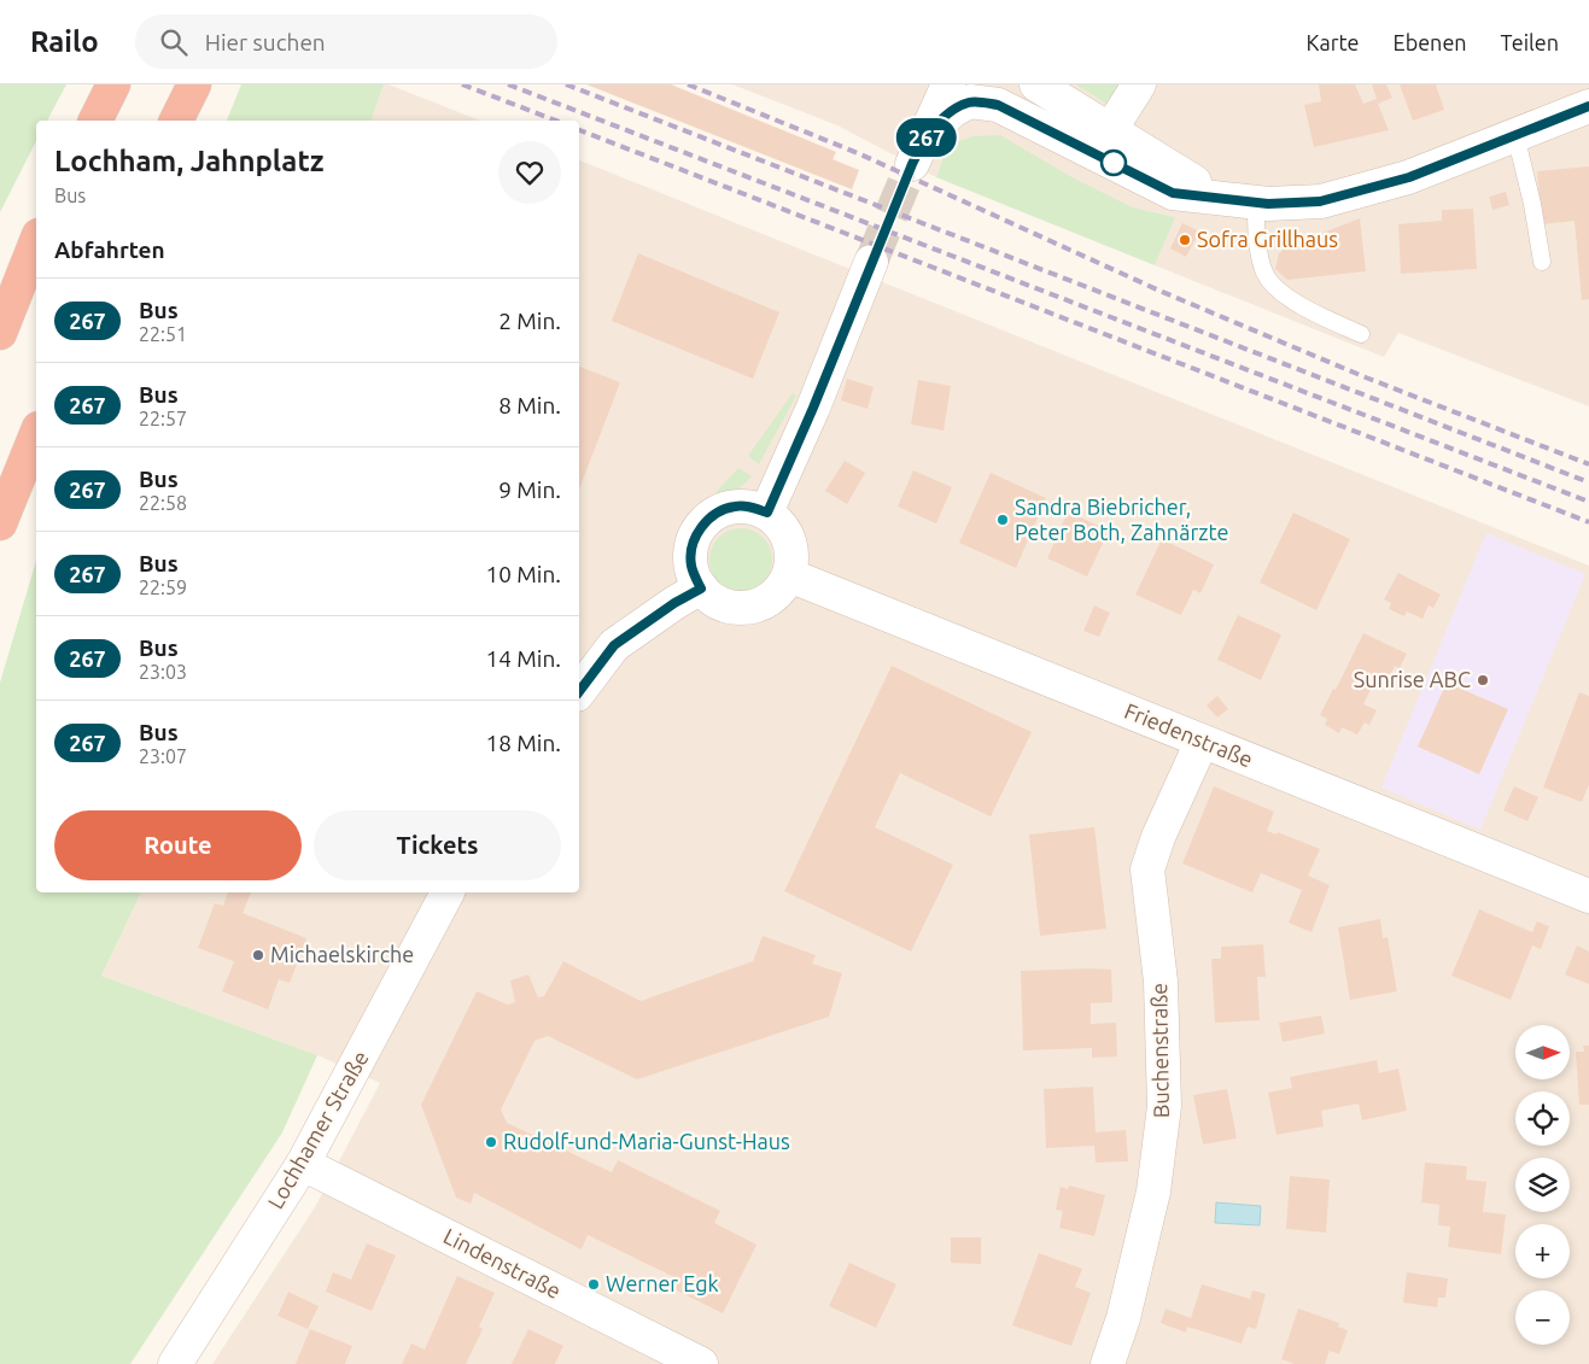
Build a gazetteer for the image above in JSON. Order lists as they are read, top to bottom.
{
  "streets": {
    "street": [
      "Friedenstraße",
      "Buchenstraße",
      "Lochhamer Straße",
      "Lindenstraße"
    ]
  },
  "crossings": [
    ["Friedenstraße", "Buchenstraße"],
    ["Lochhamer Straße", "Lindenstraße"]
  ],
  "places": [
    "Sofra Grillhaus",
    "Sandra Biebricher, Peter Both, Zahnärzte",
    "Sunrise ABC",
    "Michaelskirche",
    "Rudolf-und-Maria-Gunst-Haus",
    "Werner Egk"
  ],
  "lines": ["bus line 267"],
  "north": "right",
  "page": {
    "header": "Railo",
    "search": "Hier suchen",
    "nav": ["Karte", "Ebenen", "Teilen"],
    "on_map": "267",
    "heading": [
      ["Lochham, Jahnplatz", "Bus"],
      "Abfahrten"
    ],
    "list": [
      {
        "mark": "267",
        "name": "Bus",
        "note": "22:51",
        "value": "2 Min."
      },
      {
        "mark": "267",
        "name": "Bus",
        "note": "22:57",
        "value": "8 Min."
      },
      {
        "mark": "267",
        "name": "Bus",
        "note": "22:58",
        "value": "9 Min."
      },
      {
        "mark": "267",
        "name": "Bus",
        "note": "22:59",
        "value": "10 Min."
      },
      {
        "mark": "267",
        "name": "Bus",
        "note": "23:03",
        "value": "14 Min."
      },
      {
        "mark": "267",
        "name": "Bus",
        "note": "23:07",
        "value": "18 Min."
      }
    ],
    "buttons": ["Route", "Tickets"],
    "map_buttons": ["+", "−"]
  }
}
